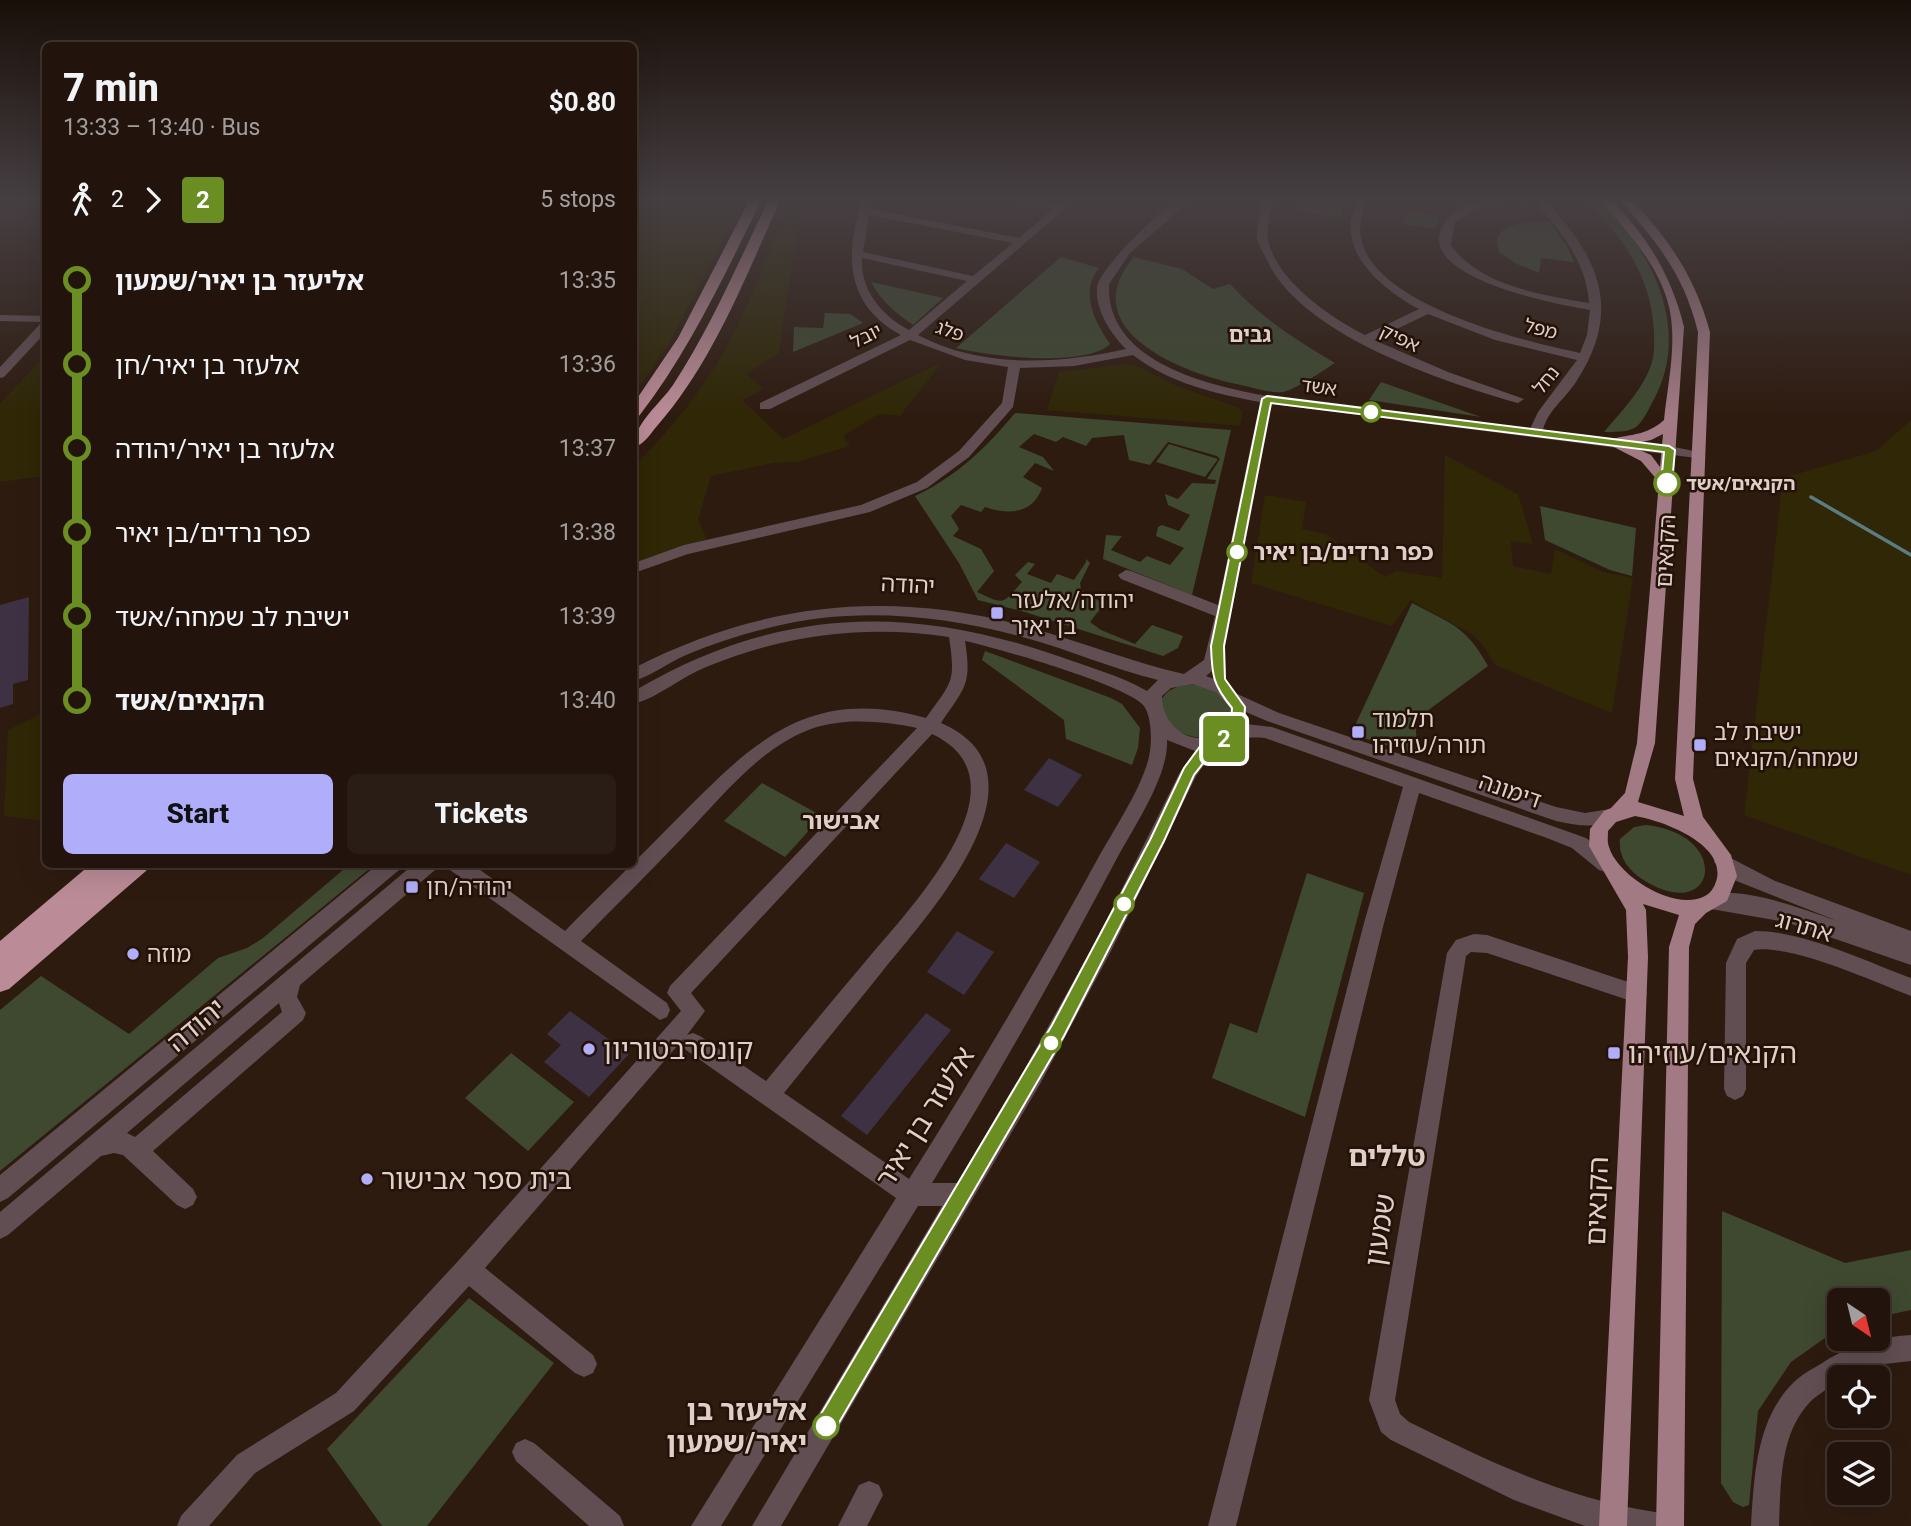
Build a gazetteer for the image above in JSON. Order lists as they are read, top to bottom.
{
  "streets": {
    "main road": ["הקנאים"],
    "street": [
      "מפל",
      "פלג",
      "יובל",
      "אפיק",
      "נחל",
      "אשד",
      "יהודה",
      "דימונה",
      "אתרוג",
      "אלעזר בן יאיר",
      "שמעון"
    ]
  },
  "crossings": [
    ["מפל", "נחל"],
    ["פלג", "יובל"],
    ["פלג", "אשד"],
    ["נחל", "אשד"],
    ["אשד", "הקנאים"],
    ["הקנאים", "דימונה"],
    ["הקנאים", "שמעון"],
    ["יהודה", "דימונה"],
    ["יהודה", "אלעזר בן יאיר"],
    ["דימונה", "אלעזר בן יאיר"]
  ],
  "districts": ["גבים", "אבישור", "טללים"],
  "places": {
    "other": [
      "הקנאים/אשד",
      "כפר נרדים/בן יאיר",
      "מוזה",
      "קונסרבטוריון",
      "בית ספר אבישור",
      "אליעזר בן יאיר/שמעון"
    ],
    "transit": [
      "יהודה/אלעזר בן יאיר",
      "תלמוד תורה/עוזיהו",
      "ישיבת לב שמחה/הקנאים",
      "יהודה/חן",
      "הקנאים/עוזיהו"
    ]
  },
  "lines": ["bus line 2"],
  "north": "bottom right",
  "page": {
    "on_map": "2",
    "heading": ["7 min", "13:33 – 13:40 · Bus", "$0.80"],
    "legs": ["2", "2", "5 stops"],
    "list": [
      {
        "name": "אליעזר בן יאיר/שמעון",
        "value": "13:35"
      },
      {
        "name": "אלעזר בן יאיר/חן",
        "value": "13:36"
      },
      {
        "name": "אלעזר בן יאיר/יהודה",
        "value": "13:37"
      },
      {
        "name": "כפר נרדים/בן יאיר",
        "value": "13:38"
      },
      {
        "name": "ישיבת לב שמחה/אשד",
        "value": "13:39"
      },
      {
        "name": "הקנאים/אשד",
        "value": "13:40"
      }
    ],
    "buttons": ["Start", "Tickets"]
  }
}
